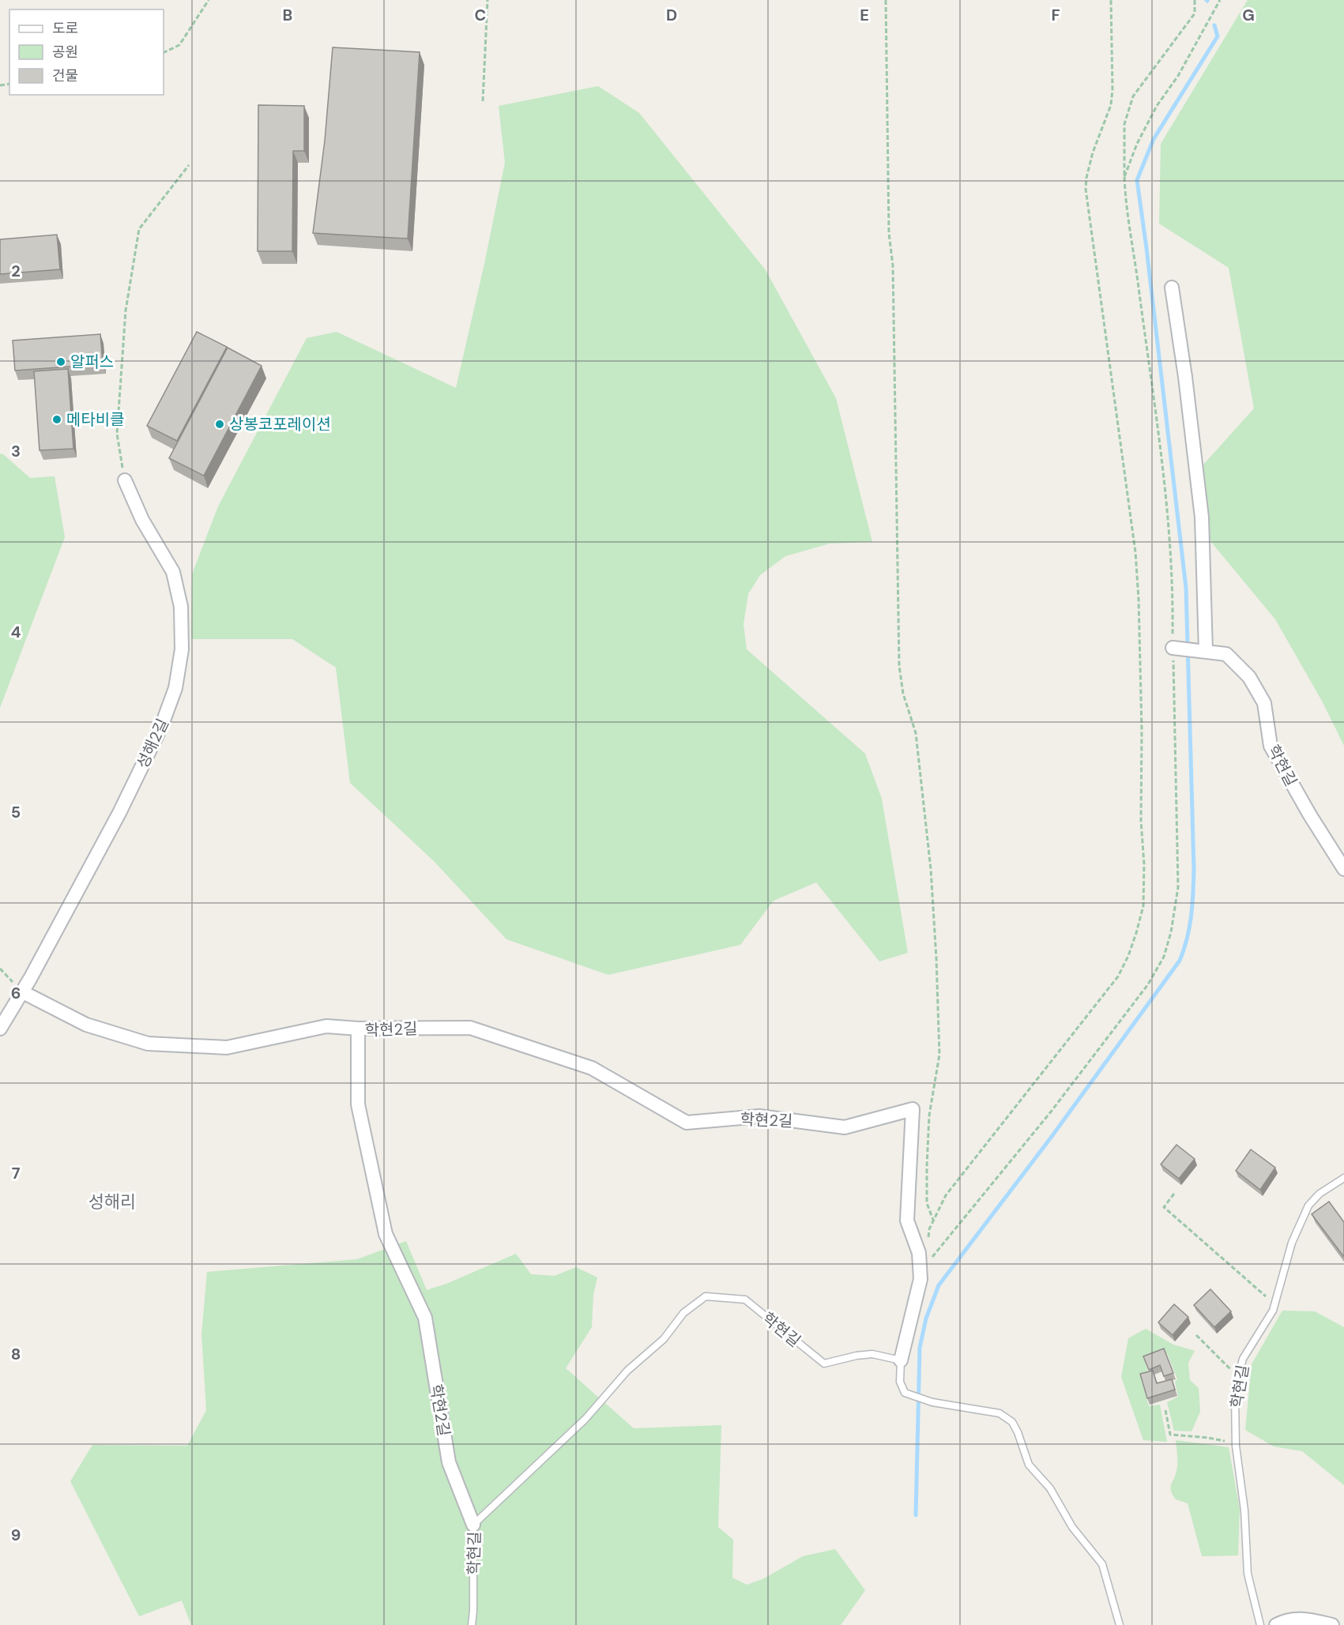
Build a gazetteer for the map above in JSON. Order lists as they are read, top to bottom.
{
  "streets": {
    "street": ["성해2길", "학현길", "학현2길"]
  },
  "crossings": [
    ["학현길", "학현2길"]
  ],
  "districts": ["성해리"],
  "places": ["알퍼스", "메타비클", "상봉코포레이션"],
  "legend": ["도로", "공원", "건물"],
  "grid": {
    "columns": [
      "B",
      "C",
      "D",
      "E",
      "F",
      "G"
    ],
    "rows": [
      "2",
      "3",
      "4",
      "5",
      "6",
      "7",
      "8",
      "9"
    ]
  }
}
